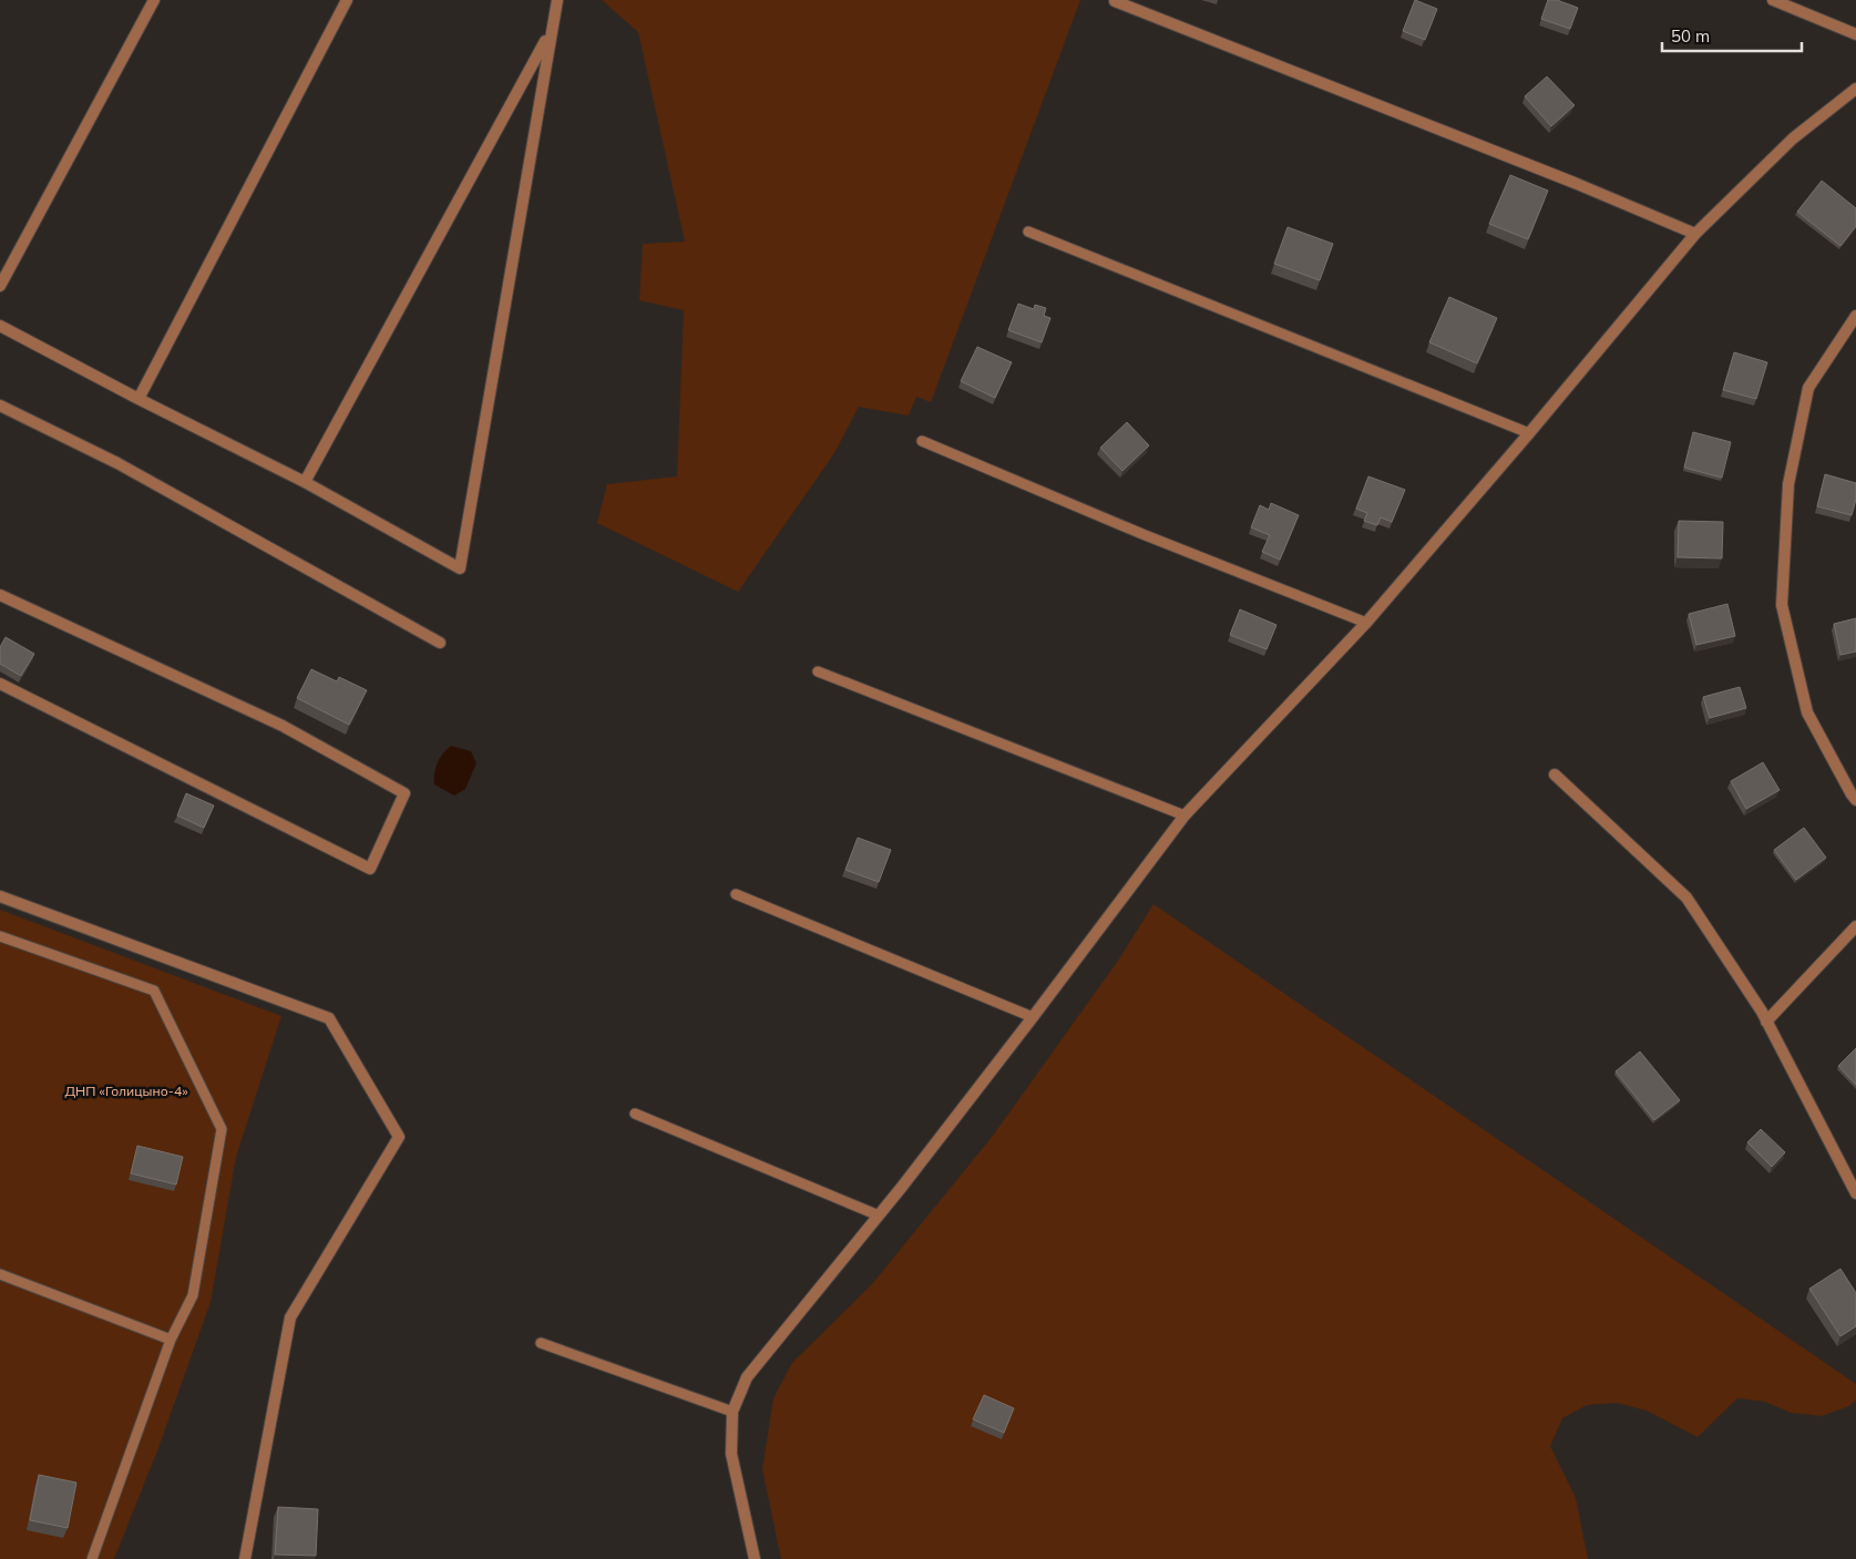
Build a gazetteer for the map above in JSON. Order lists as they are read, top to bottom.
{
  "parks": ["ДНП «Голицыно-4»"],
  "scale_bar": "50 m"
}
